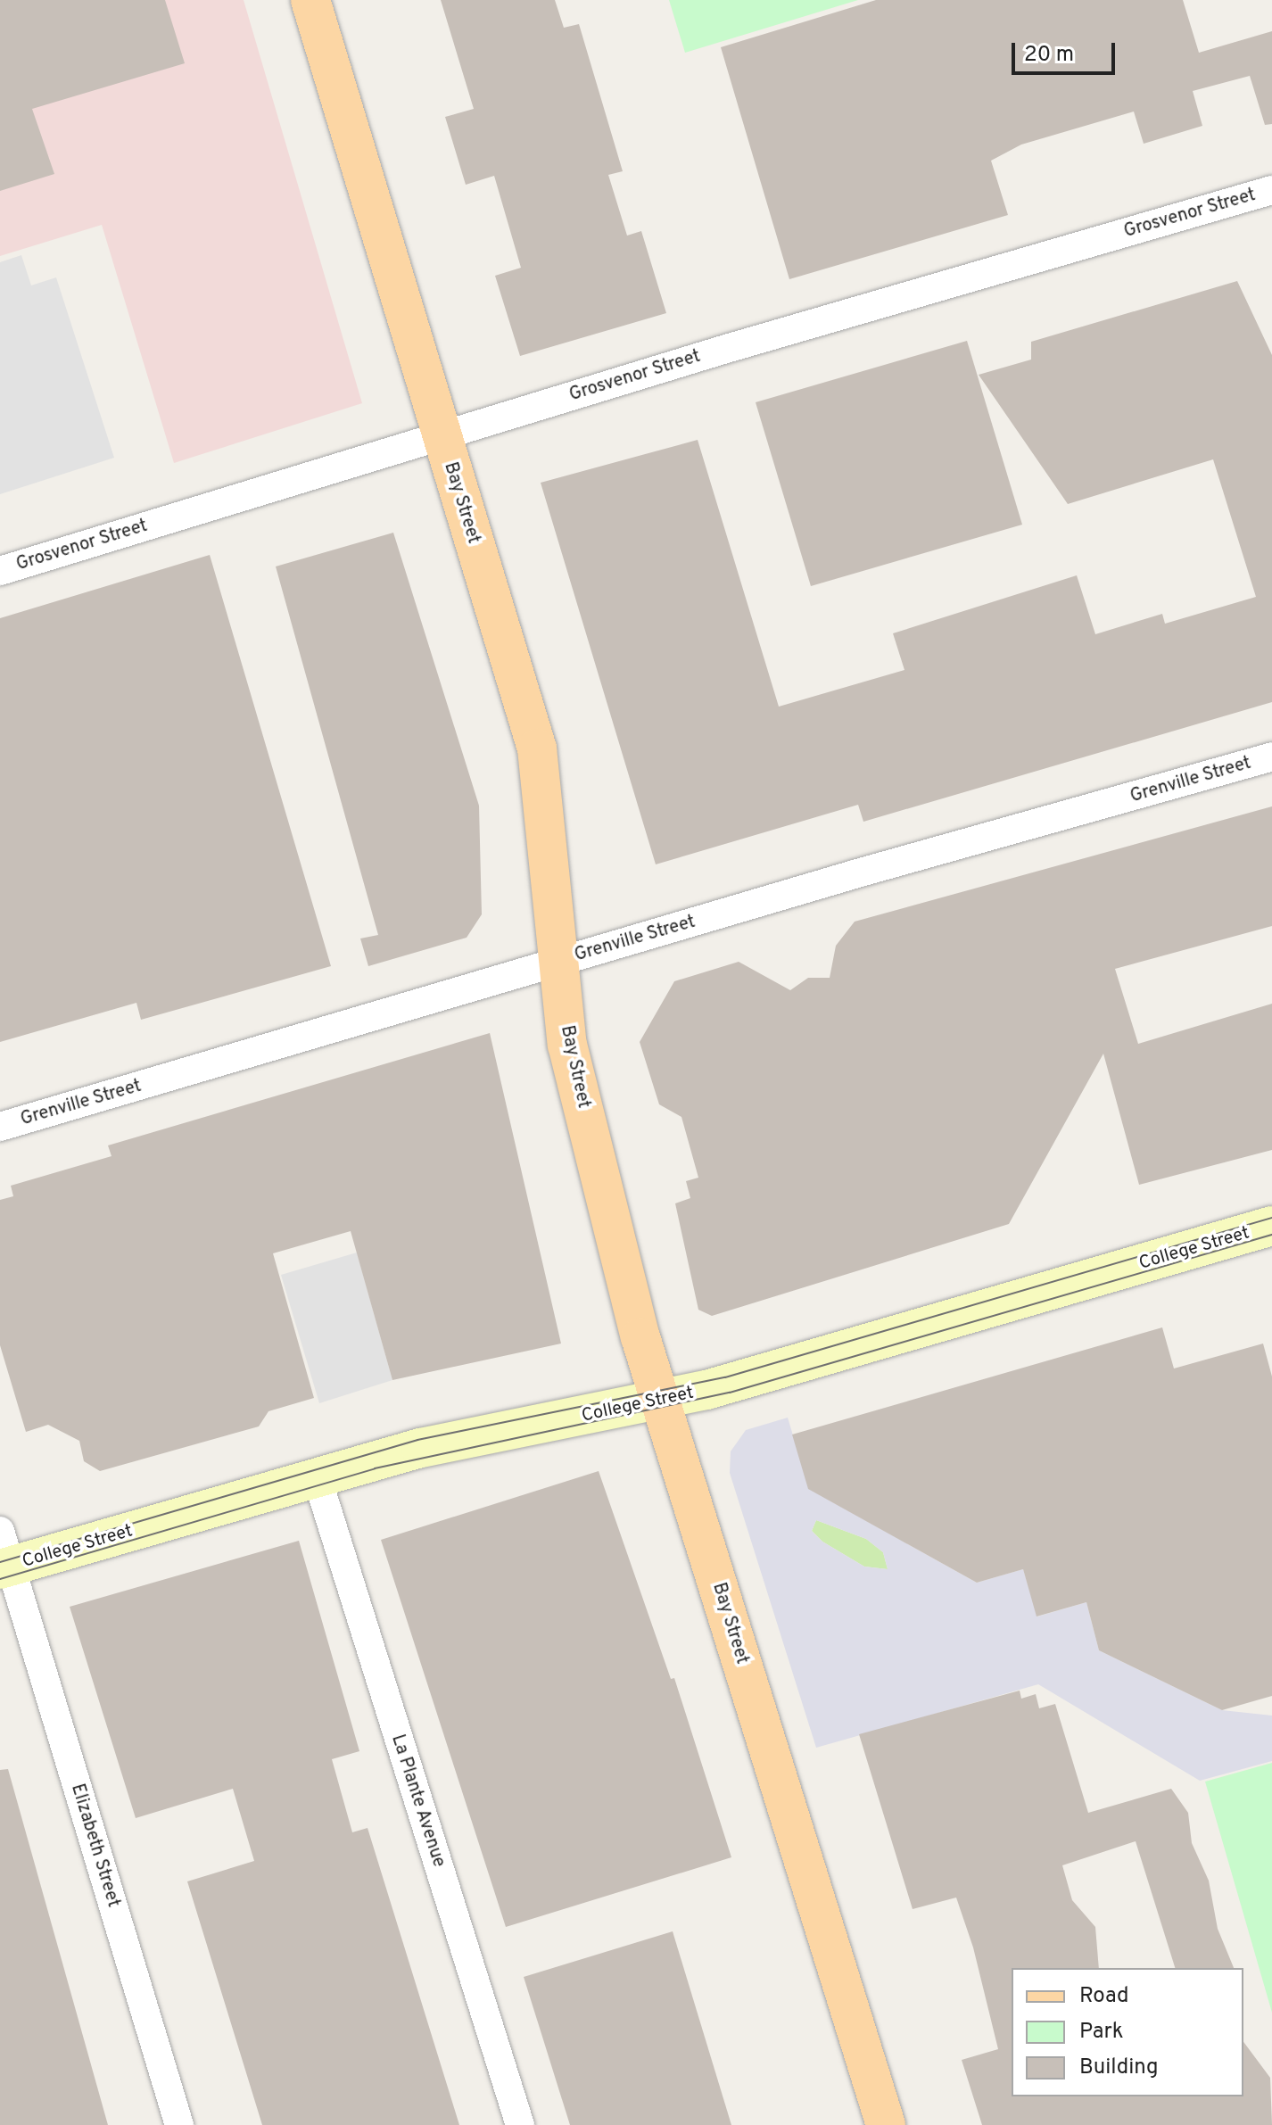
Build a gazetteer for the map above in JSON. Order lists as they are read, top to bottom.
{
  "streets": {
    "main road": ["Bay Street", "College Street"],
    "street": [
      "Grosvenor Street",
      "Grenville Street",
      "La Plante Avenue",
      "Elizabeth Street"
    ]
  },
  "crossings": [
    ["Grosvenor Street", "Bay Street"],
    ["Bay Street", "Grenville Street"],
    ["Bay Street", "College Street"],
    ["College Street", "La Plante Avenue"],
    ["College Street", "Elizabeth Street"]
  ],
  "legend": ["Road", "Park", "Building"],
  "scale_bar": "20 m"
}
